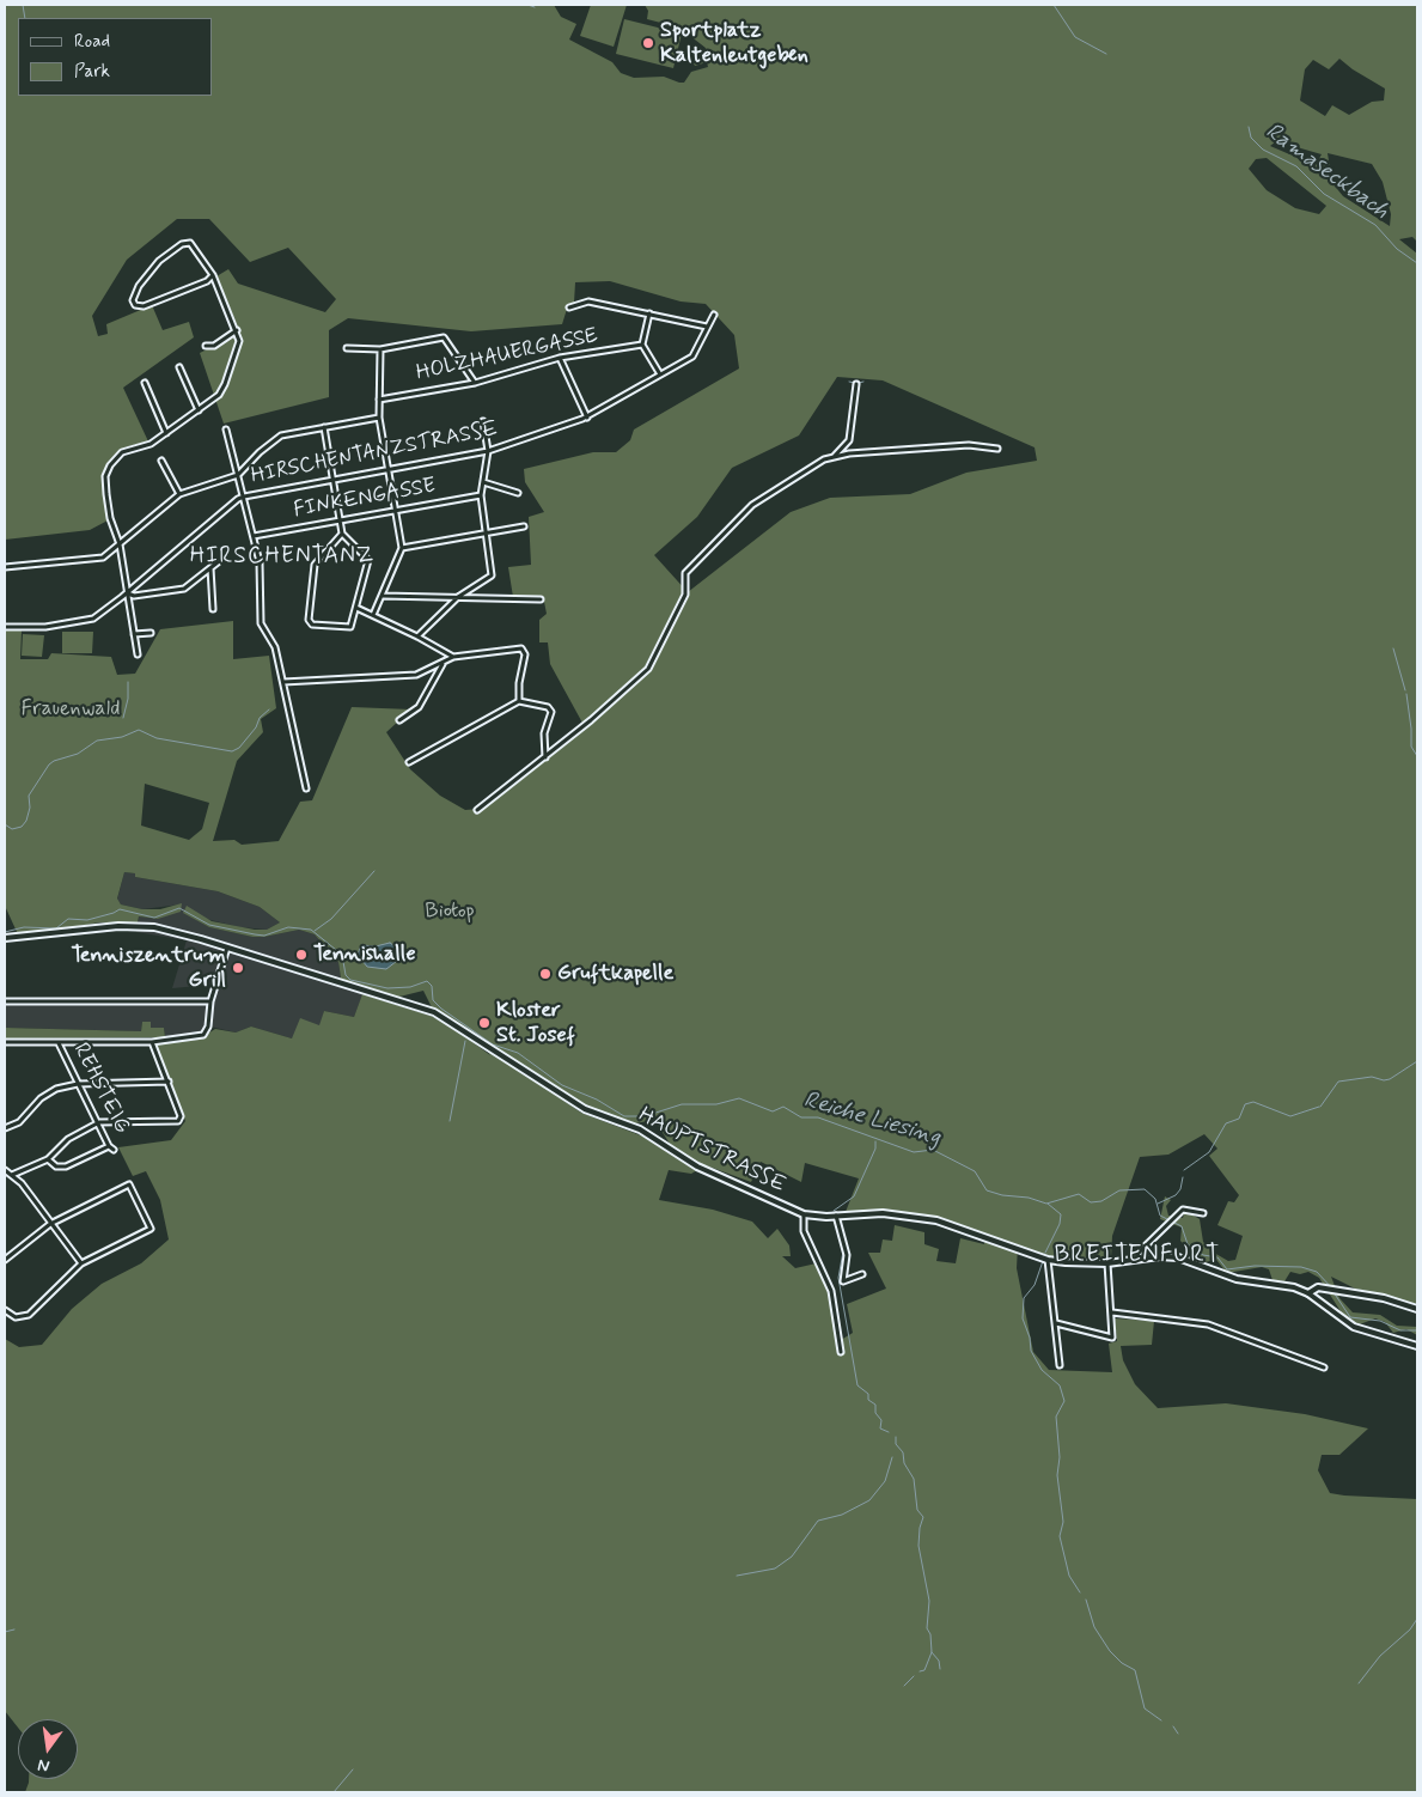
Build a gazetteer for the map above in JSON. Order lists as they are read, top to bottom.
{
  "streets": {
    "main road": ["HAUPTSTRASSE"],
    "street": [
      "HOLZHAUERGASSE",
      "HIRSCHENTANZSTRASSE",
      "FINKENGASSE",
      "REHSTEIG"
    ]
  },
  "districts": ["HIRSCHENTANZ", "BREITENFURT"],
  "water": ["Ramaseckbach", "Reiche Liesing"],
  "parks": ["Frauenwald", "Biotop"],
  "places": [
    "Sportplatz Kaltenleutgeben",
    "Tennishalle",
    "Tenniszentrum Grill",
    "Gruftkapelle",
    "Kloster St. Josef"
  ],
  "legend": ["Road", "Park"],
  "north": "bottom"
}
